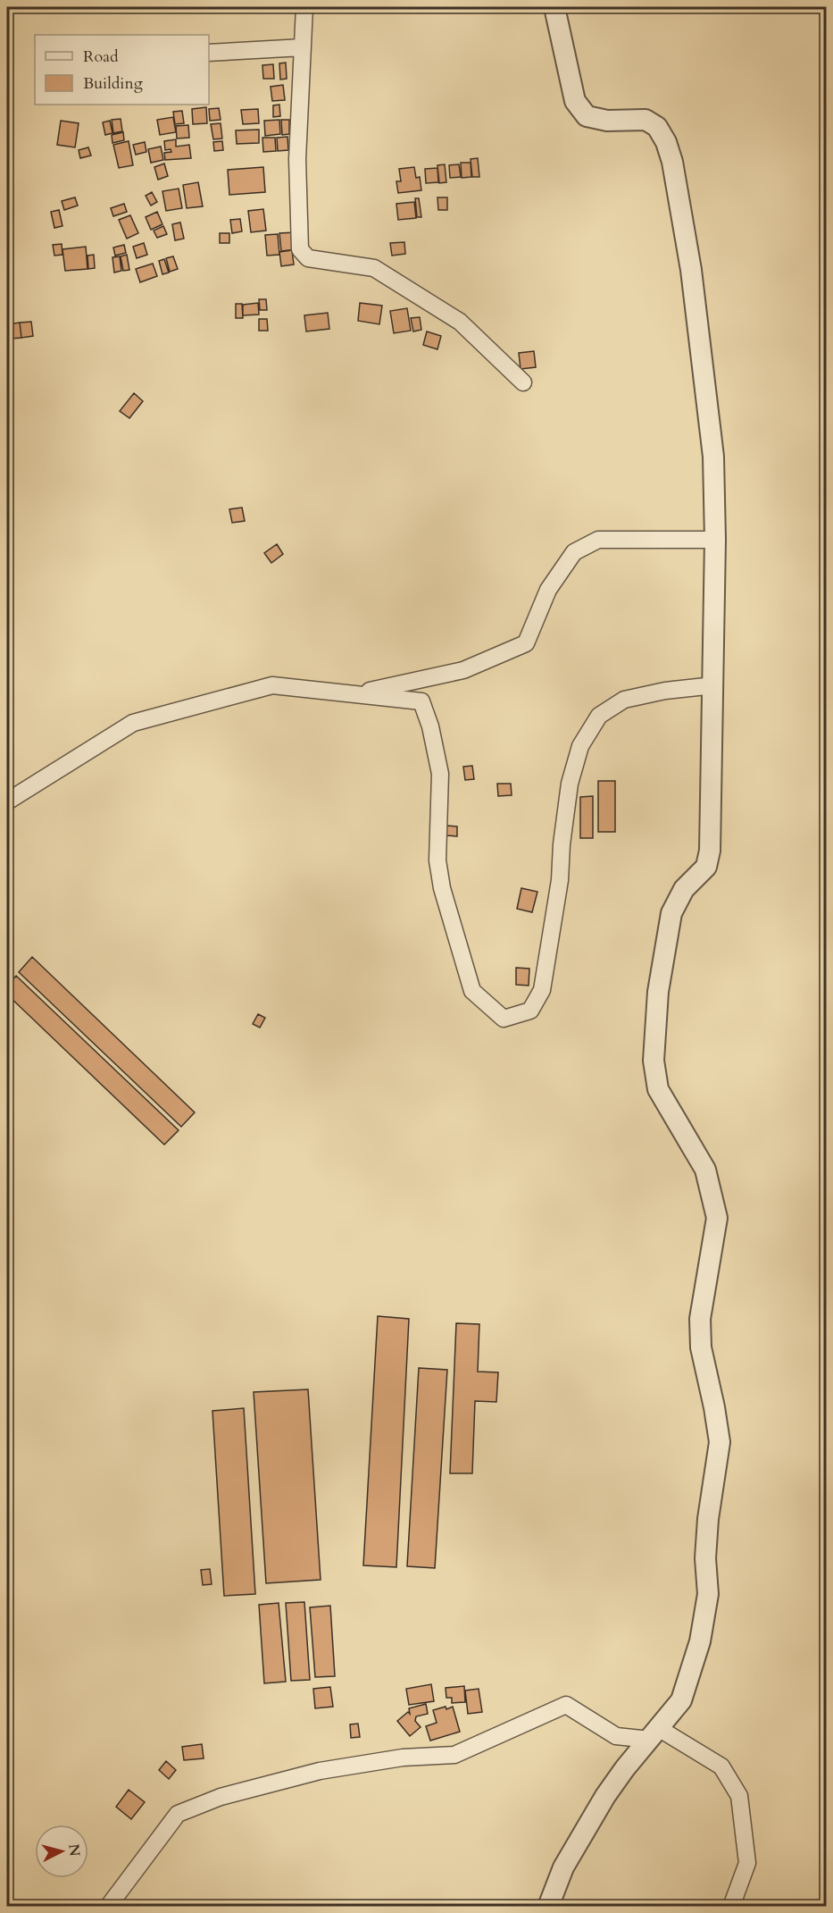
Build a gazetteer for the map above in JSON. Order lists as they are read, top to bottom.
{
  "legend": ["Road", "Building"],
  "north": "right"
}
